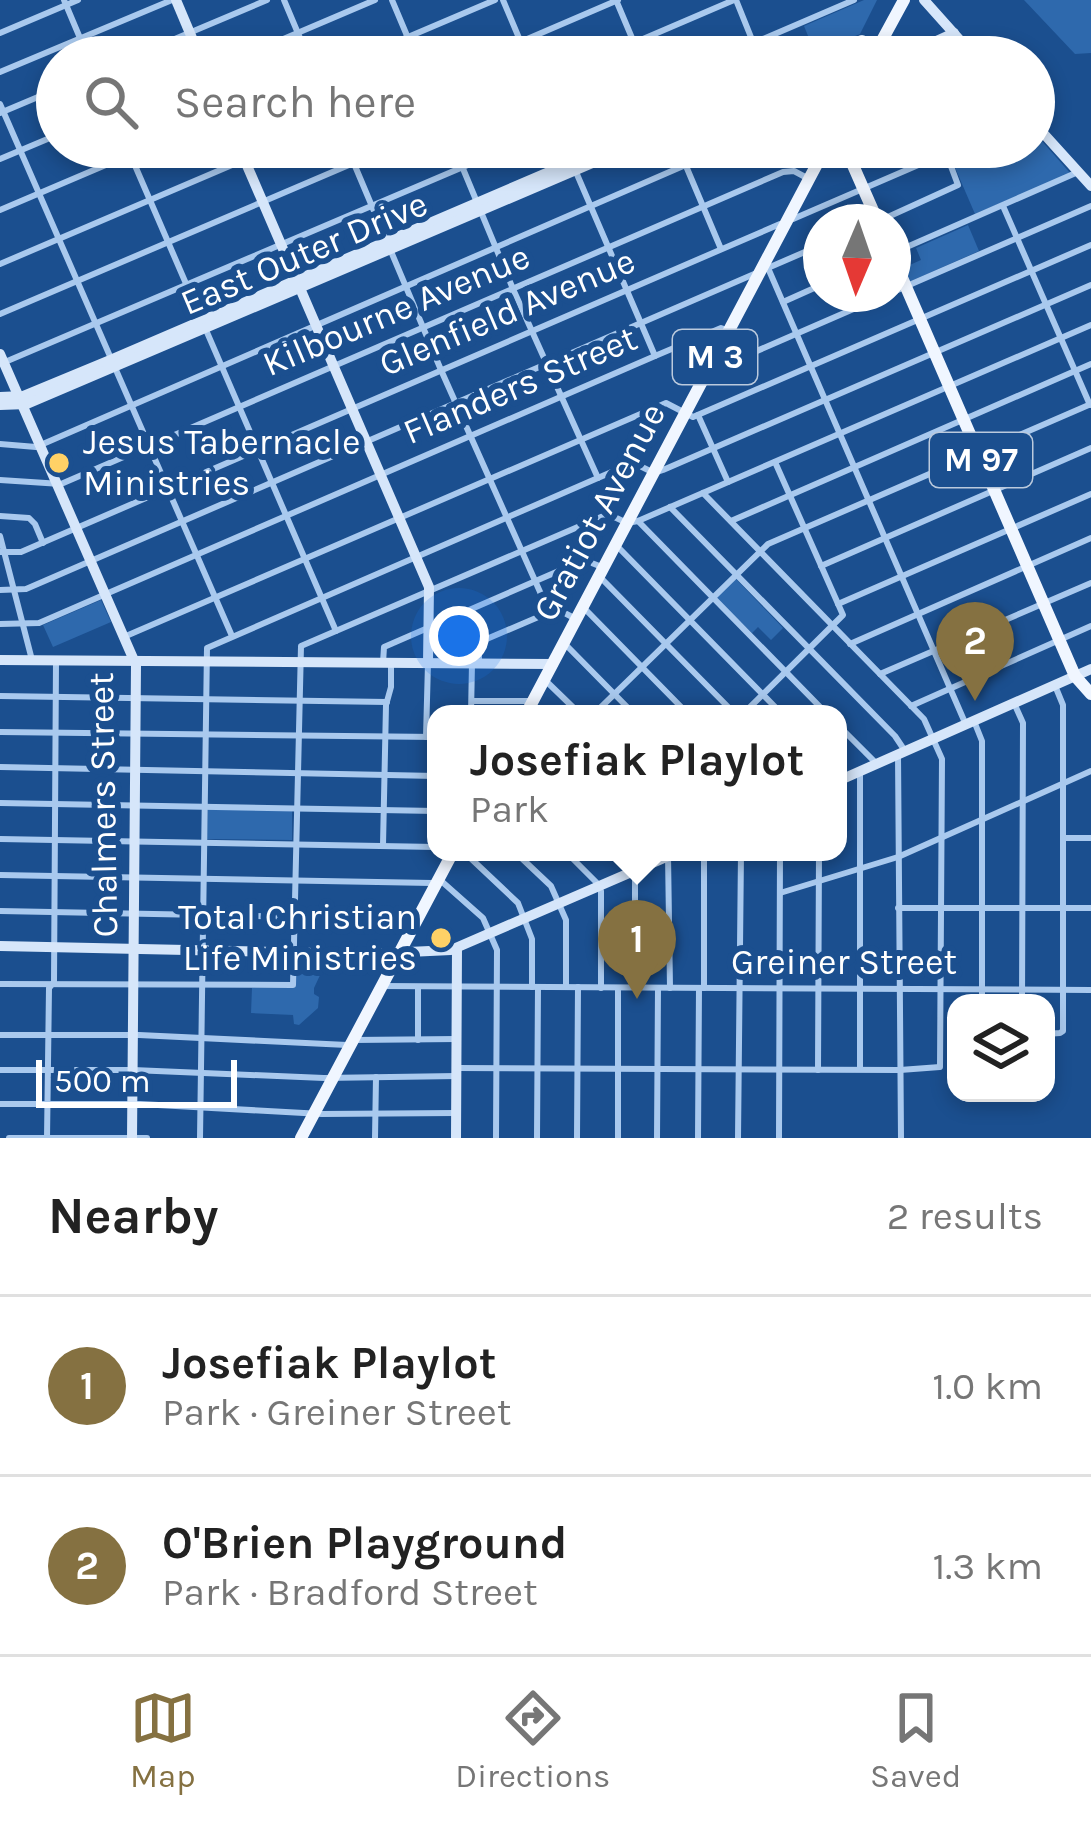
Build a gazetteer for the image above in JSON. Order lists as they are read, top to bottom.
{
  "streets": {
    "main road": ["M 3", "M 97", "Gratiot Avenue"],
    "street": [
      "East Outer Drive",
      "Kilbourne Avenue",
      "Glenfield Avenue",
      "Flanders Street",
      "Chalmers Street",
      "Greiner Street"
    ]
  },
  "crossings": [
    ["East Outer Drive", "Chalmers Street"],
    ["Kilbourne Avenue", "Gratiot Avenue"],
    ["Kilbourne Avenue", "Chalmers Street"],
    ["Glenfield Avenue", "Gratiot Avenue"],
    ["Glenfield Avenue", "Chalmers Street"],
    ["Flanders Street", "Gratiot Avenue"],
    ["Flanders Street", "Chalmers Street"]
  ],
  "places": ["Jesus Tabernacle Ministries", "Total Christian Life Ministries"],
  "scale_bar": "500 m",
  "north": "bottom",
  "page": {
    "search": "Search here",
    "pins": ["2", "1"],
    "popup": ["Josefiak Playlot", "Park"],
    "scale": "500 m",
    "heading": ["Nearby", "2 results"],
    "list": [
      {
        "mark": "1",
        "name": "Josefiak Playlot",
        "note": "Park · Greiner Street",
        "value": "1.0 km"
      },
      {
        "mark": "2",
        "name": "O'Brien Playground",
        "note": "Park · Bradford Street",
        "value": "1.3 km"
      }
    ],
    "nav": ["Map", "Directions", "Saved"]
  }
}
